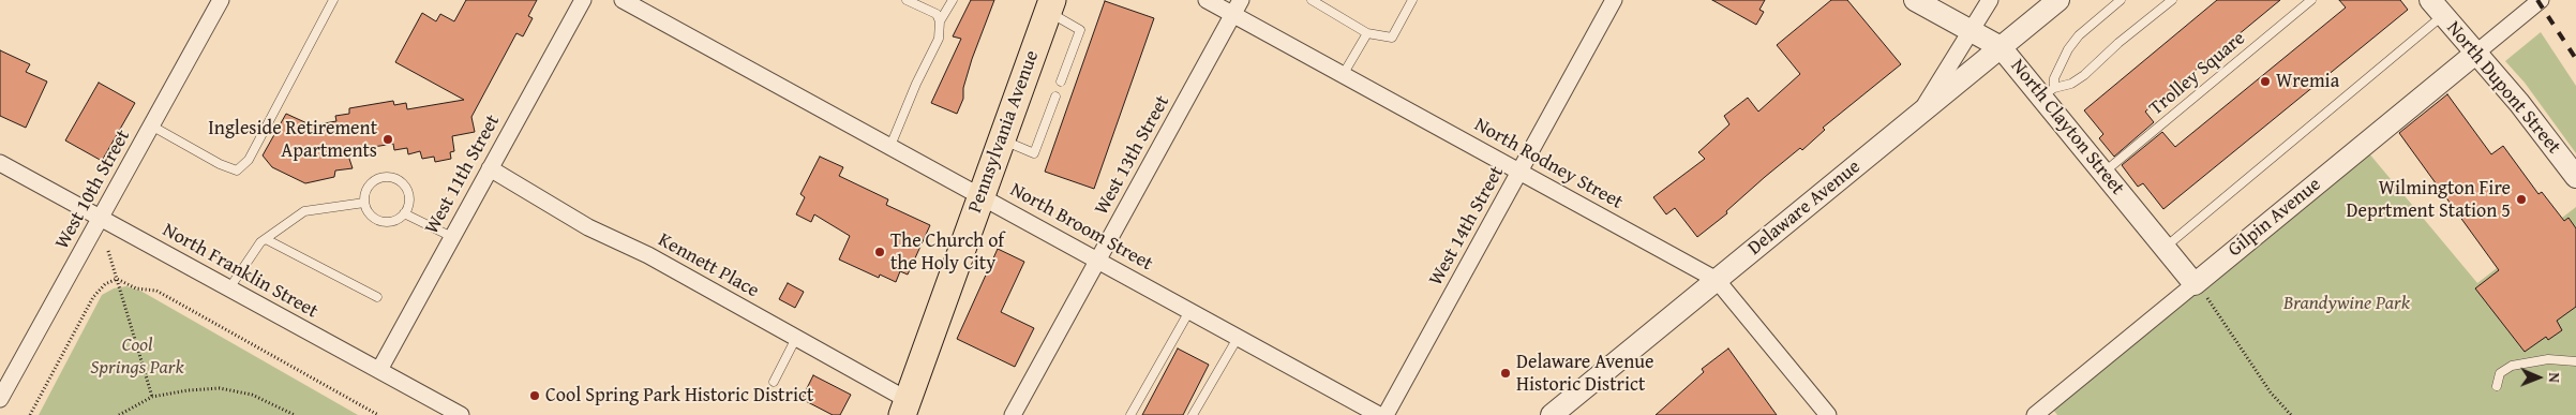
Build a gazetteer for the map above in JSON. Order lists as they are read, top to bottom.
{
  "streets": {
    "main road": ["Pennsylvania Avenue"],
    "street": [
      "North Dupont Street",
      "North Clayton Street",
      "West 13th Street",
      "North Rodney Street",
      "West 11th Street",
      "West 10th Street",
      "Delaware Avenue",
      "Gilpin Avenue",
      "West 14th Street",
      "North Broom Street",
      "Kennett Place",
      "North Franklin Street"
    ],
    "lane": ["Trolley Square"]
  },
  "crossings": [
    ["Trolley Square", "North Clayton Street"],
    ["North Dupont Street", "Gilpin Avenue"],
    ["North Clayton Street", "Delaware Avenue"],
    ["North Clayton Street", "Gilpin Avenue"],
    ["Pennsylvania Avenue", "North Broom Street"],
    ["Pennsylvania Avenue", "Kennett Place"],
    ["West 13th Street", "North Rodney Street"],
    ["West 13th Street", "North Broom Street"],
    ["North Rodney Street", "Delaware Avenue"],
    ["North Rodney Street", "West 14th Street"],
    ["West 11th Street", "Kennett Place"],
    ["West 11th Street", "North Franklin Street"],
    ["West 10th Street", "North Franklin Street"]
  ],
  "parks": ["Brandywine Park", "Cool Springs Park"],
  "places": [
    "Wremia",
    "Ingleside Retirement Apartments",
    "Wilmington Fire Deprtment Station 5",
    "The Church of the Holy City",
    "Delaware Avenue Historic District",
    "Cool Spring Park Historic District"
  ],
  "north": "right"
}
